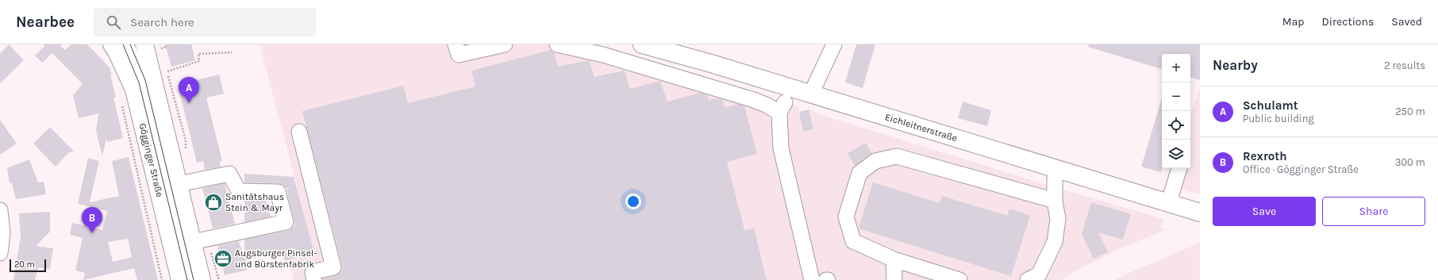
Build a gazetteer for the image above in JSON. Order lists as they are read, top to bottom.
{
  "streets": {
    "main road": ["Eichleitnerstraße", "Gögginger Straße"]
  },
  "places": {
    "shop": ["Sanitätshaus Stein & Mayr"],
    "office": ["Augsburger Pinsel- und Bürstenfabrik"]
  },
  "scale_bar": "20 m",
  "page": {
    "header": "Nearbee",
    "search": "Search here",
    "nav": ["Map", "Directions", "Saved"],
    "heading": ["Nearby", "2 results"],
    "map_buttons": ["+", "−"],
    "pins": ["A", "B"],
    "list": [
      {
        "mark": "A",
        "name": "Schulamt",
        "note": "Public building",
        "value": "250 m"
      },
      {
        "mark": "B",
        "name": "Rexroth",
        "note": "Office · Gögginger Straße",
        "value": "300 m"
      }
    ],
    "buttons": ["Save", "Share"],
    "scale": "20 m"
  }
}
